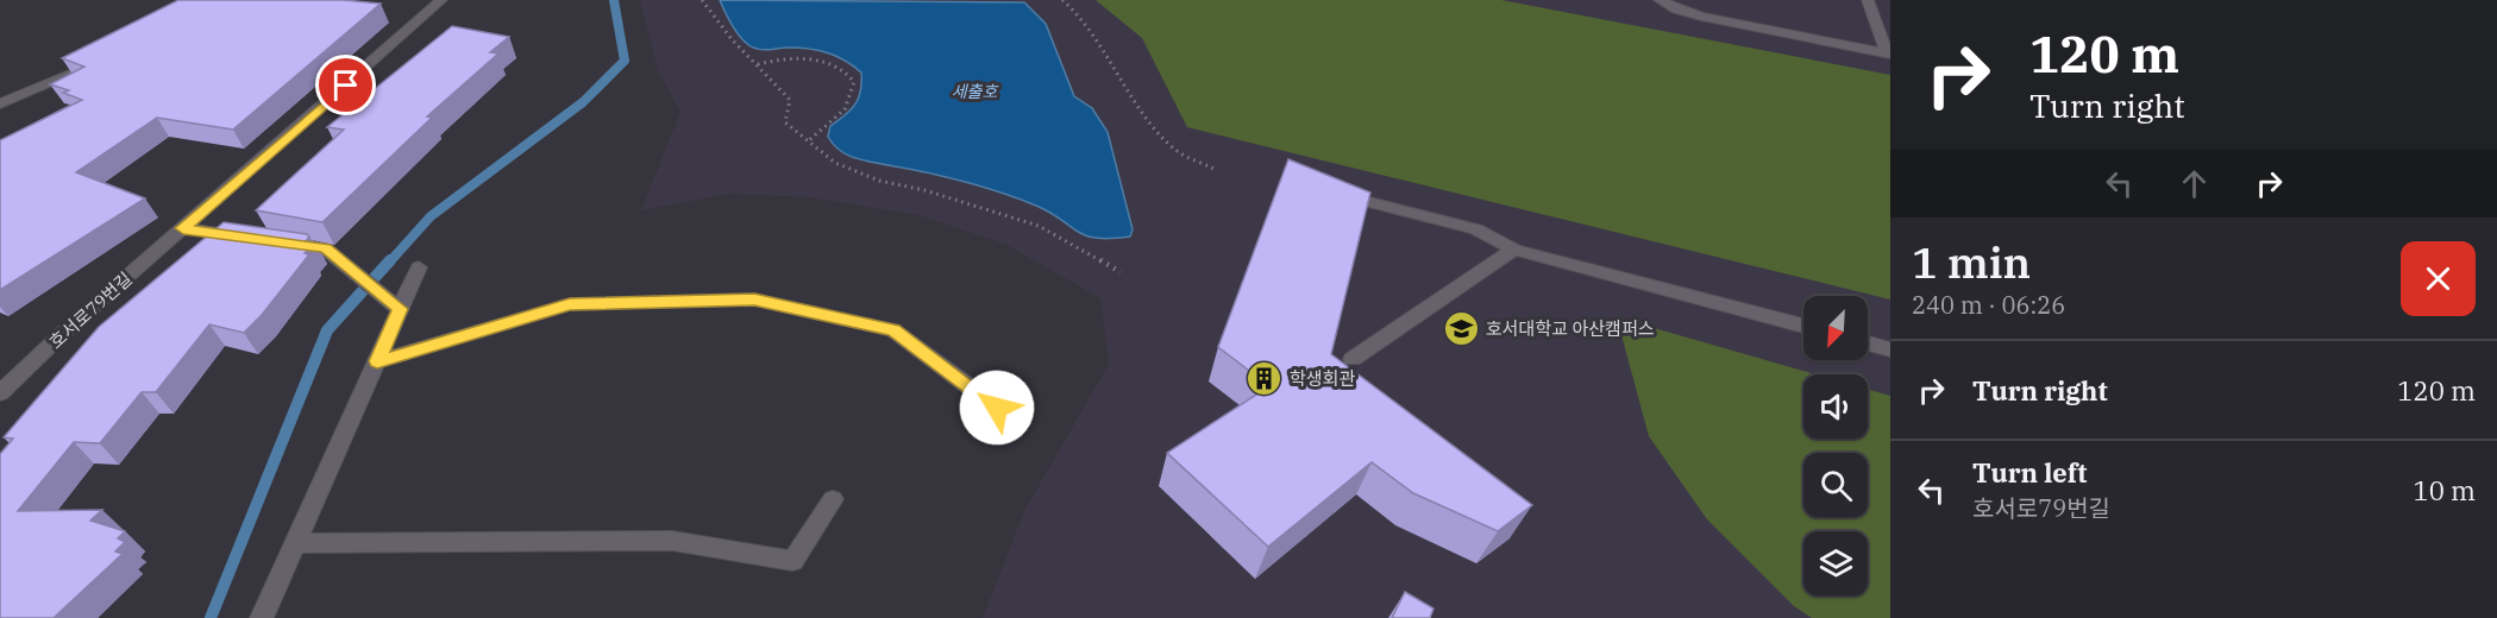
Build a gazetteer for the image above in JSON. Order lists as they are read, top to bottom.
{
  "streets": {
    "street": ["호서로79번길"]
  },
  "water": ["세출호"],
  "places": {
    "school or university": ["호서대학교 아산캠퍼스"],
    "building": ["학생회관"]
  },
  "north": "bottom left",
  "page": {
    "turn": ["120 m", "Turn right"],
    "heading": ["1 min", "240 m · 06:26"],
    "list": [
      {
        "name": "Turn right",
        "value": "120 m"
      },
      {
        "name": "Turn left",
        "note": "호서로79번길",
        "value": "10 m"
      }
    ]
  }
}
